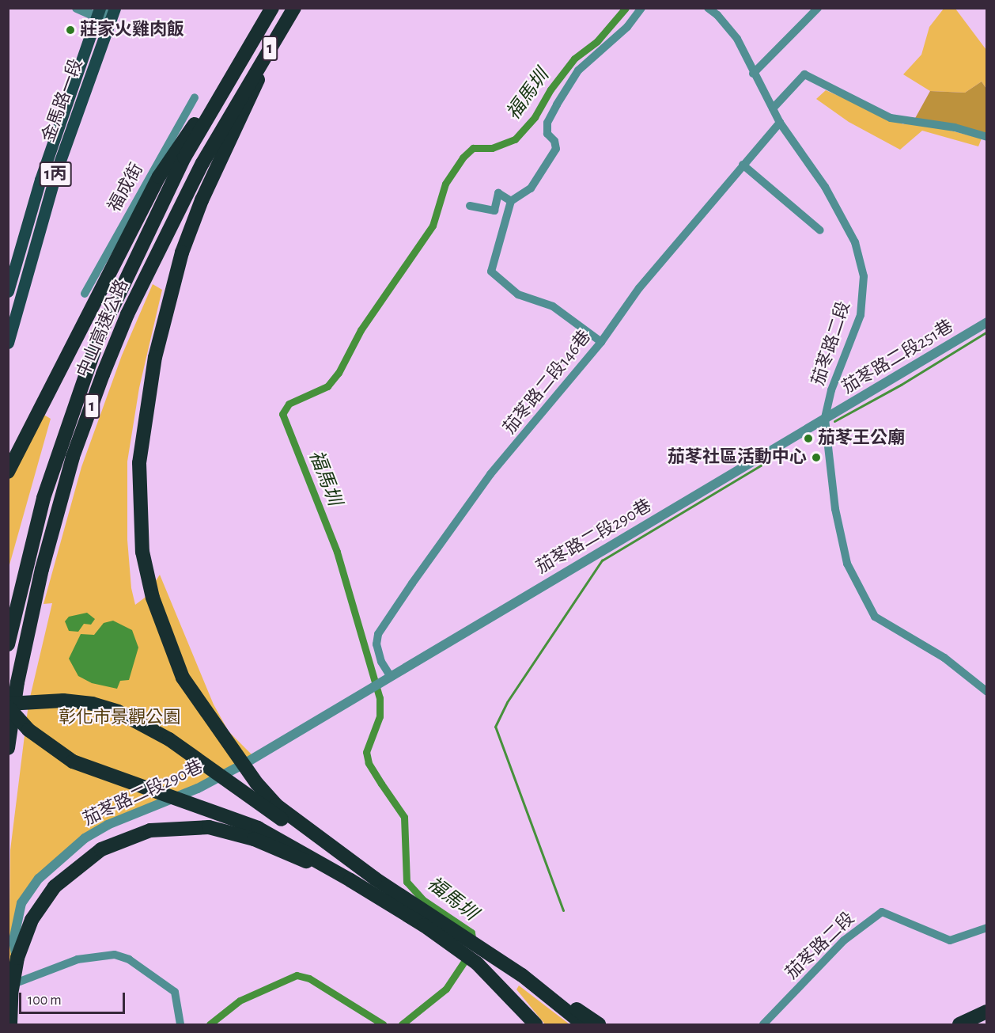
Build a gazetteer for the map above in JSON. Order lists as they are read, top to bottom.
{
  "streets": {
    "highway": ["1", "中山高速公路"],
    "main road": ["金馬路一段", "1丙"],
    "street": [
      "福成街",
      "茄苳路二段",
      "茄苳路二段251巷",
      "茄苳路二段146巷",
      "茄苳路二段290巷"
    ]
  },
  "crossings": [
    ["茄苳路二段", "茄苳路二段251巷"],
    ["茄苳路二段", "茄苳路二段146巷"],
    ["茄苳路二段", "茄苳路二段290巷"],
    ["茄苳路二段251巷", "茄苳路二段290巷"],
    ["茄苳路二段146巷", "茄苳路二段290巷"]
  ],
  "water": ["福馬圳"],
  "parks": ["彰化市景觀公園"],
  "places": ["莊家火雞肉飯", "茄苳王公廟", "茄苳社區活動中心"],
  "scale_bar": "100 m"
}
